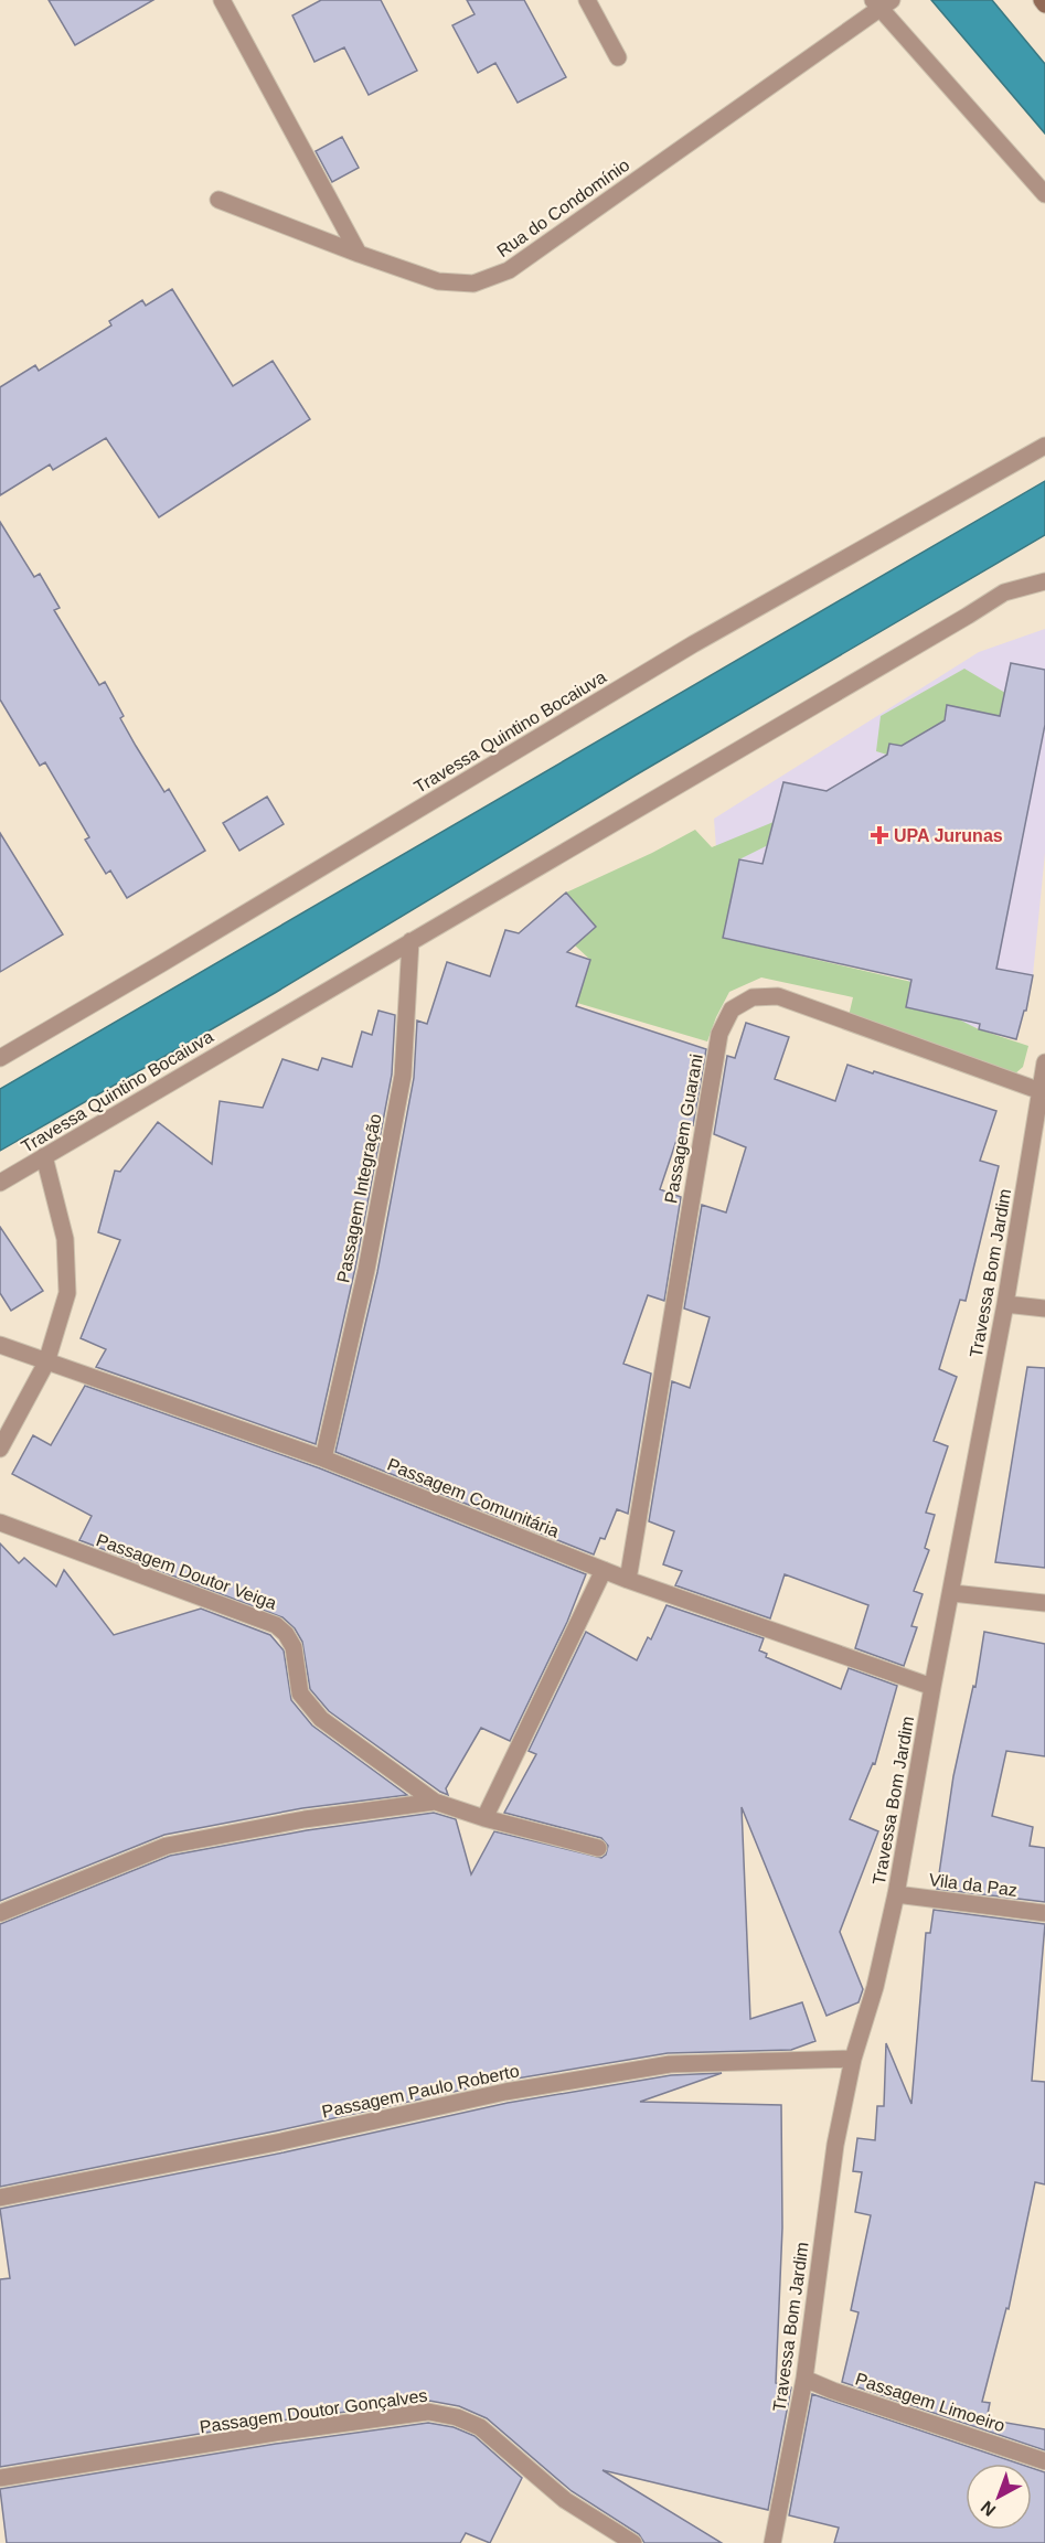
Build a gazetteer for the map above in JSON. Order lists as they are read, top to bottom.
{
  "streets": {
    "street": [
      "Rua do Condomínio",
      "Travessa Quintino Bocaiuva",
      "Passagem Guarani",
      "Passagem Integração",
      "Travessa Bom Jardim",
      "Passagem Comunitária",
      "Passagem Doutor Veiga",
      "Vila da Paz",
      "Passagem Paulo Roberto",
      "Passagem Limoeiro",
      "Passagem Doutor Gonçalves"
    ]
  },
  "crossings": [
    ["Travessa Quintino Bocaiuva", "Passagem Integração"],
    ["Passagem Guarani", "Travessa Bom Jardim"],
    ["Passagem Guarani", "Passagem Comunitária"],
    ["Passagem Integração", "Passagem Comunitária"],
    ["Travessa Bom Jardim", "Passagem Comunitária"],
    ["Travessa Bom Jardim", "Vila da Paz"],
    ["Travessa Bom Jardim", "Passagem Paulo Roberto"],
    ["Travessa Bom Jardim", "Passagem Limoeiro"]
  ],
  "places": {
    "health": ["UPA Jurunas"]
  },
  "north": "bottom left"
}
